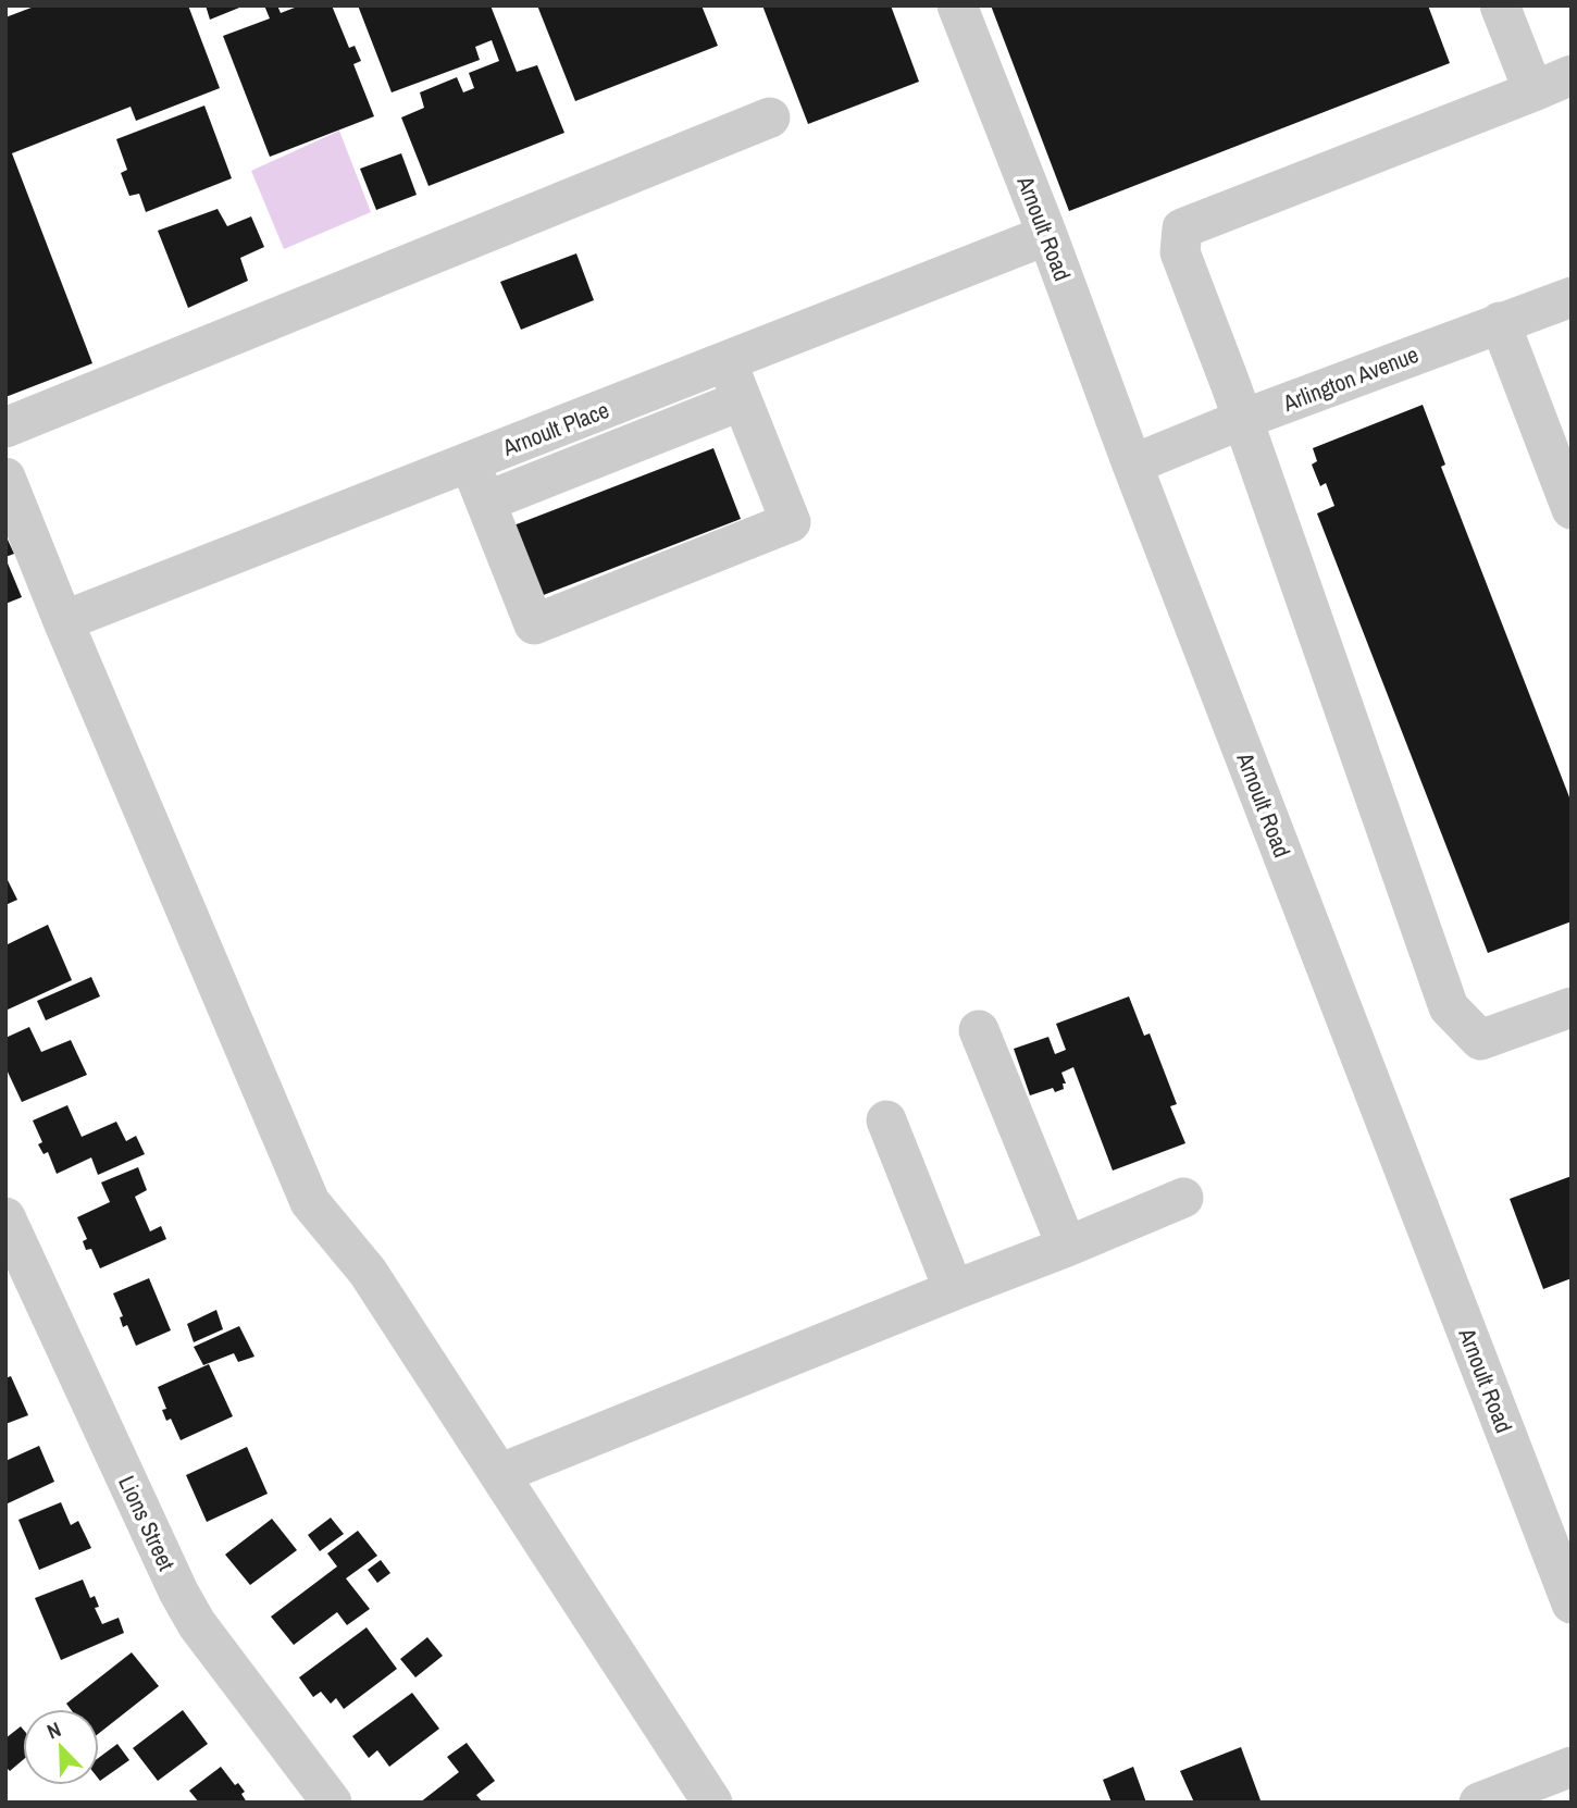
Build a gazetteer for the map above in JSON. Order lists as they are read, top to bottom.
{
  "streets": {
    "street": [
      "Arnoult Road",
      "Arlington Avenue",
      "Arnoult Place",
      "Lions Street"
    ]
  },
  "crossings": [
    ["Arnoult Road", "Arlington Avenue"],
    ["Arnoult Road", "Arnoult Place"]
  ],
  "north": "top left"
}
